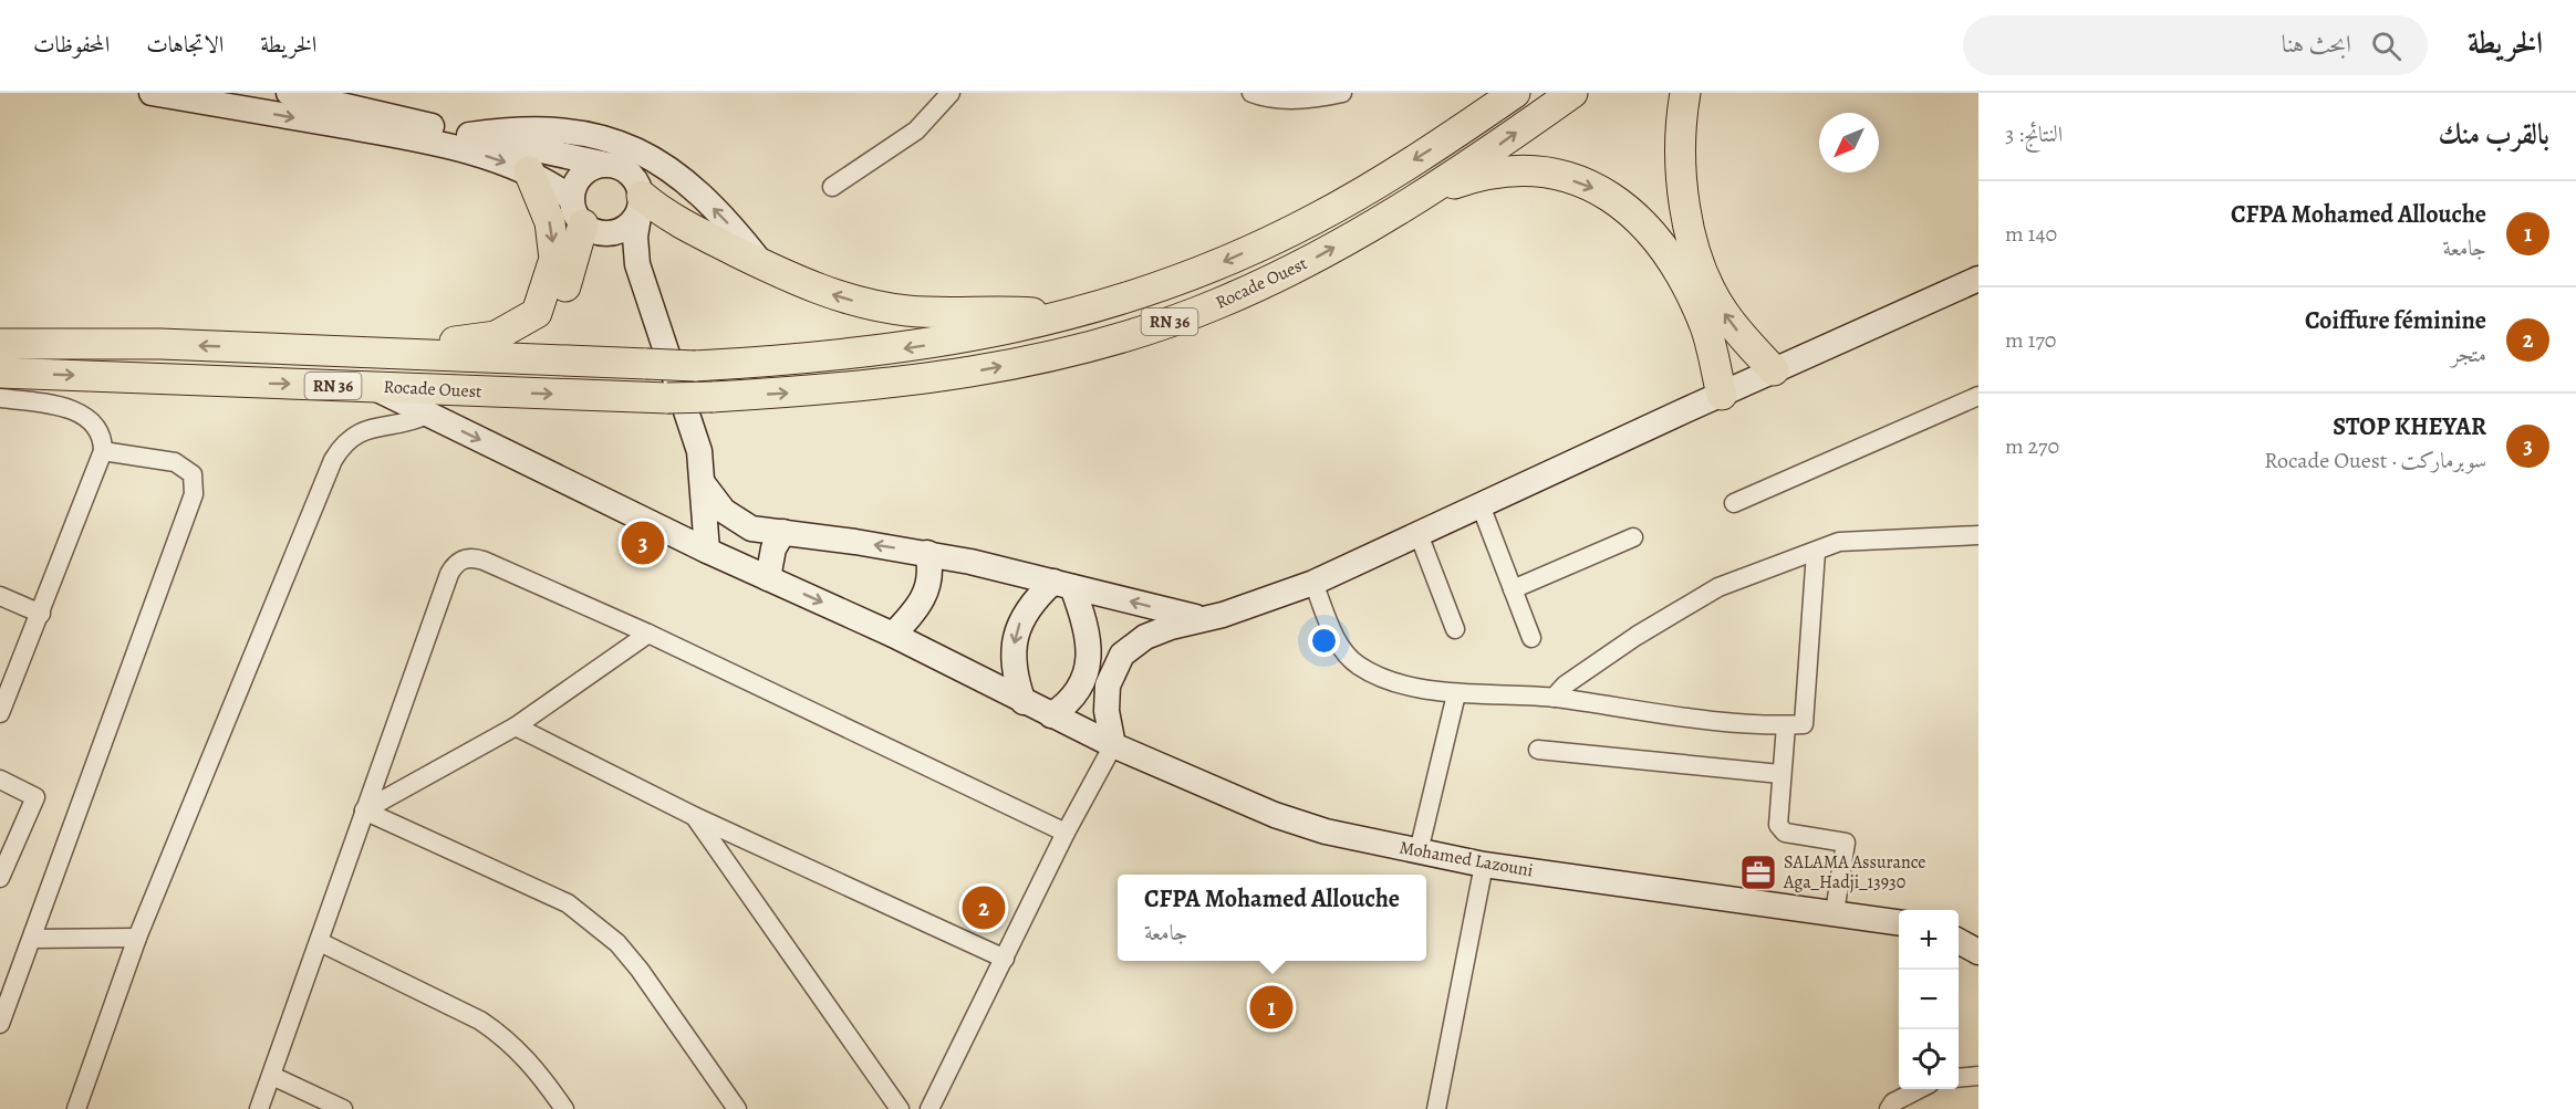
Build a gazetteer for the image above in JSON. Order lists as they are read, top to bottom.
{
  "streets": {
    "highway": ["Rocade Ouest", "RN 36"],
    "main road": ["Mohamed Lazouni"]
  },
  "crossings": [
    ["Rocade Ouest", "Mohamed Lazouni"]
  ],
  "places": {
    "office": ["SALAMA Assurance Aga_Hadji_13930"]
  },
  "north": "bottom left",
  "page": {
    "header": "الخريطة",
    "search": "ابحث هنا",
    "nav": ["الخريطة", "الاتجاهات", "المحفوظات"],
    "heading": ["بالقرب منك", "النتائج: 3"],
    "list": [
      {
        "mark": "1",
        "name": "CFPA Mohamed Allouche",
        "note": "جامعة",
        "value": "140 m"
      },
      {
        "mark": "2",
        "name": "Coiffure féminine",
        "note": "متجر",
        "value": "170 m"
      },
      {
        "mark": "3",
        "name": "STOP KHEYAR",
        "note": "سوبرماركت · Rocade Ouest",
        "value": "270 m"
      }
    ],
    "pins": ["3", "2", "1"],
    "popup": ["CFPA Mohamed Allouche", "جامعة"],
    "map_buttons": ["+", "−"]
  }
}
